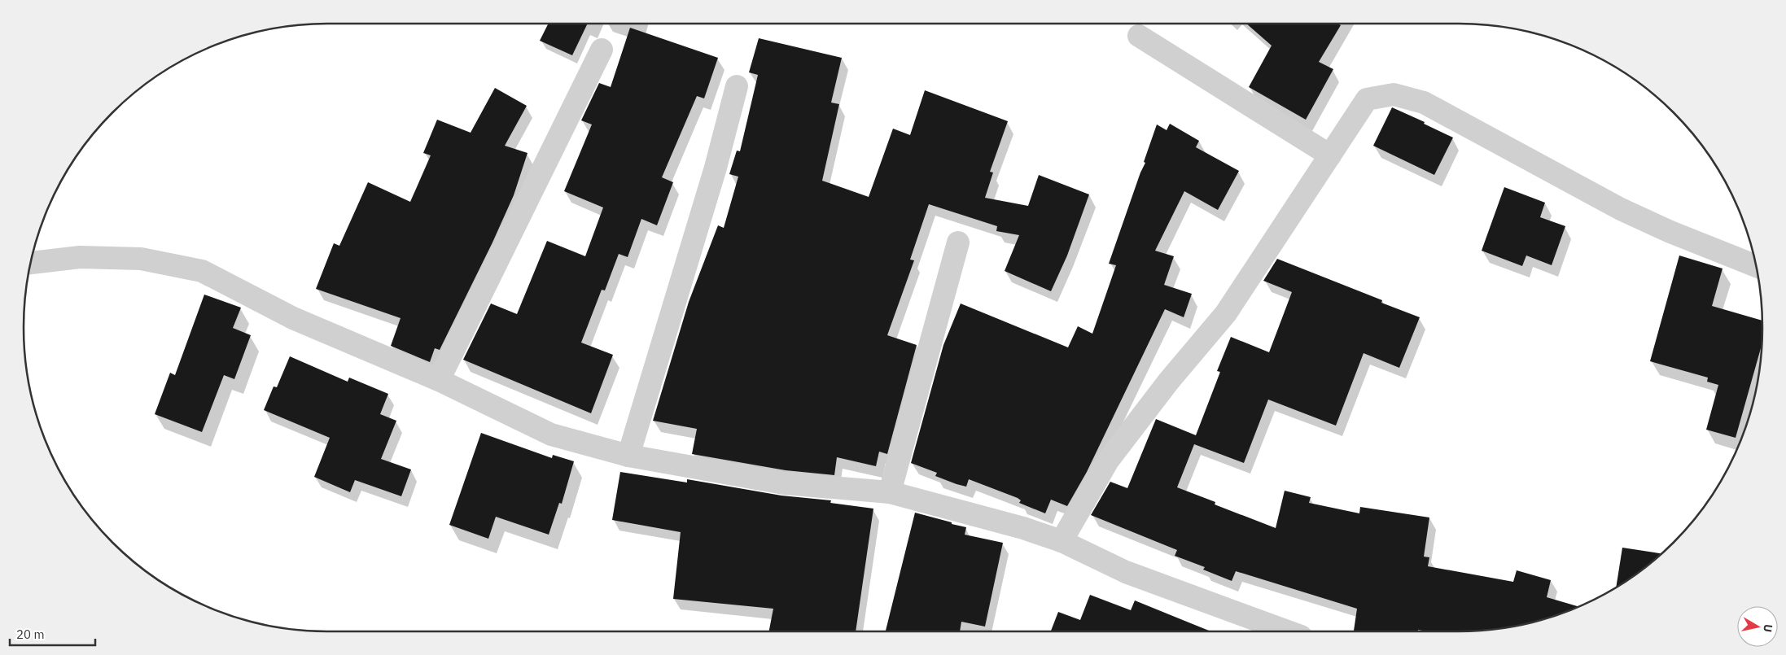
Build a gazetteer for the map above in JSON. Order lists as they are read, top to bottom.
{
  "scale_bar": "20 m",
  "north": "right"
}
